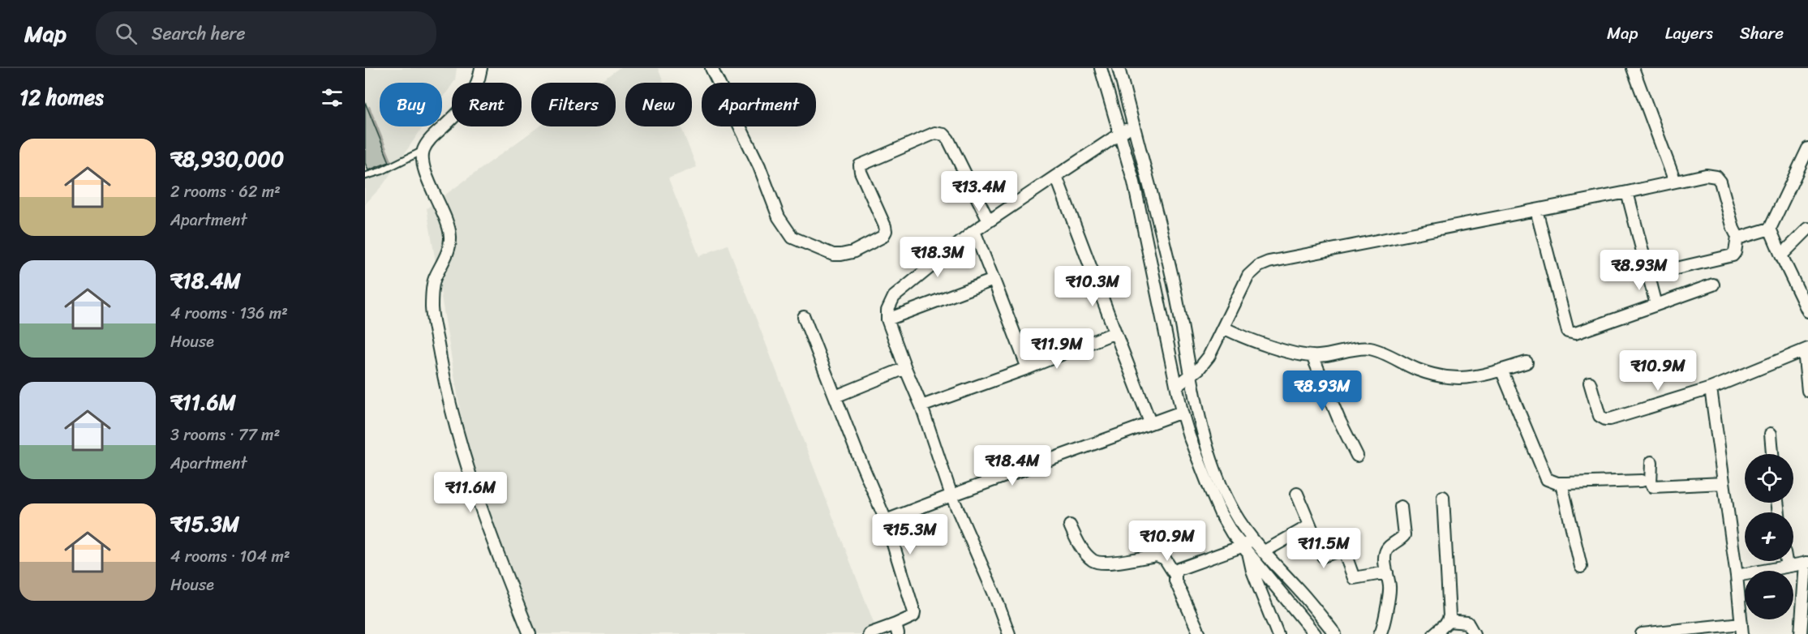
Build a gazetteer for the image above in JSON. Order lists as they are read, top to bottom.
{
  "page": {
    "header": "Map",
    "search": "Search here",
    "nav": ["Map", "Layers", "Share"],
    "heading": "12 homes",
    "chip": [
      "Buy",
      "Rent",
      "Filters",
      "New",
      "Apartment"
    ],
    "list": [
      {
        "name": "₹8,930,000",
        "note": "2 rooms · 62 m² · Apartment"
      },
      {
        "name": "₹18.4M",
        "note": "4 rooms · 136 m² · House"
      },
      {
        "name": "₹11.6M",
        "note": "3 rooms · 77 m² · Apartment"
      },
      {
        "name": "₹15.3M",
        "note": "4 rooms · 104 m² · House"
      }
    ],
    "price": [
      "₹13.4M",
      "₹18.3M",
      "₹8.93M",
      "₹10.3M",
      "₹11.9M",
      "₹10.9M",
      "₹8.93M",
      "₹18.4M",
      "₹11.6M",
      "₹15.3M",
      "₹10.9M",
      "₹11.5M"
    ],
    "map_buttons": ["+", "−"]
  }
}
